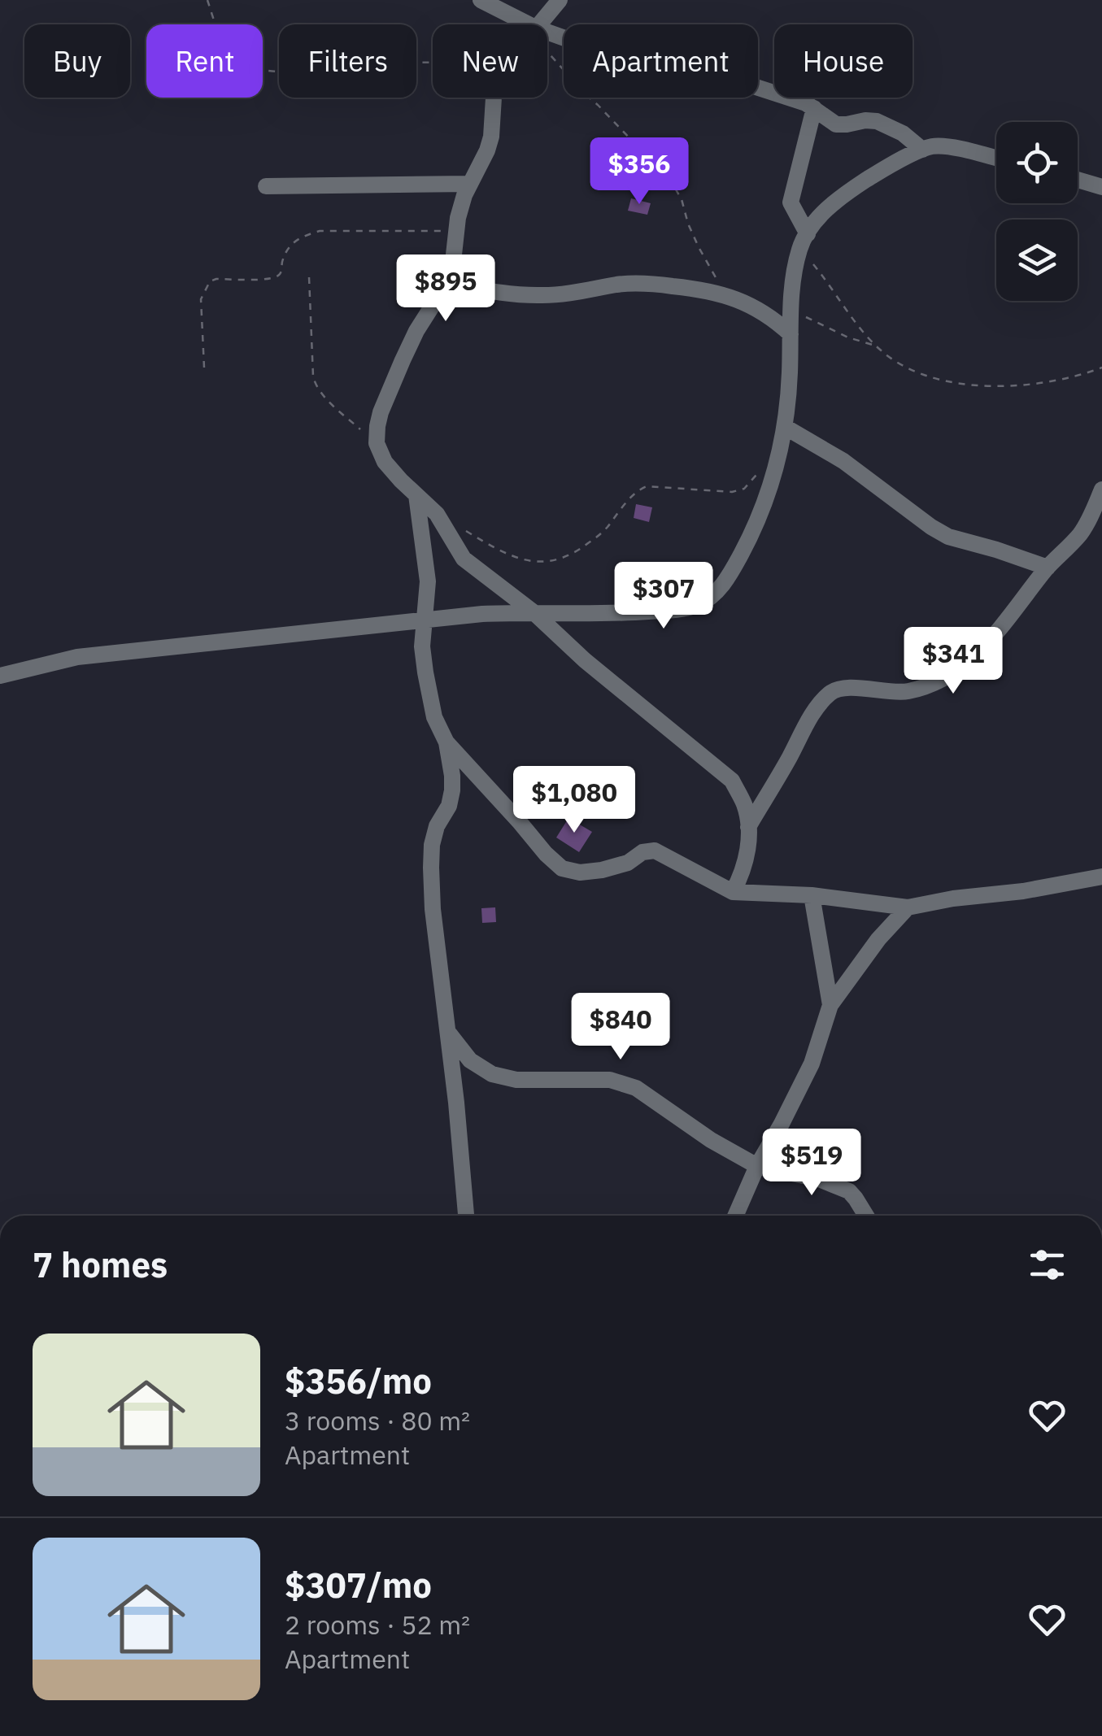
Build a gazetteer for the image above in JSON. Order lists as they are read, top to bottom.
{
  "page": {
    "chip": [
      "Buy",
      "Rent",
      "Filters",
      "New",
      "Apartment",
      "House"
    ],
    "price": [
      "$356",
      "$895",
      "$307",
      "$341",
      "$1,080",
      "$840",
      "$519"
    ],
    "heading": "7 homes",
    "list": [
      {
        "name": "$356/mo",
        "note": "3 rooms · 80 m² · Apartment"
      },
      {
        "name": "$307/mo",
        "note": "2 rooms · 52 m² · Apartment"
      }
    ]
  }
}
